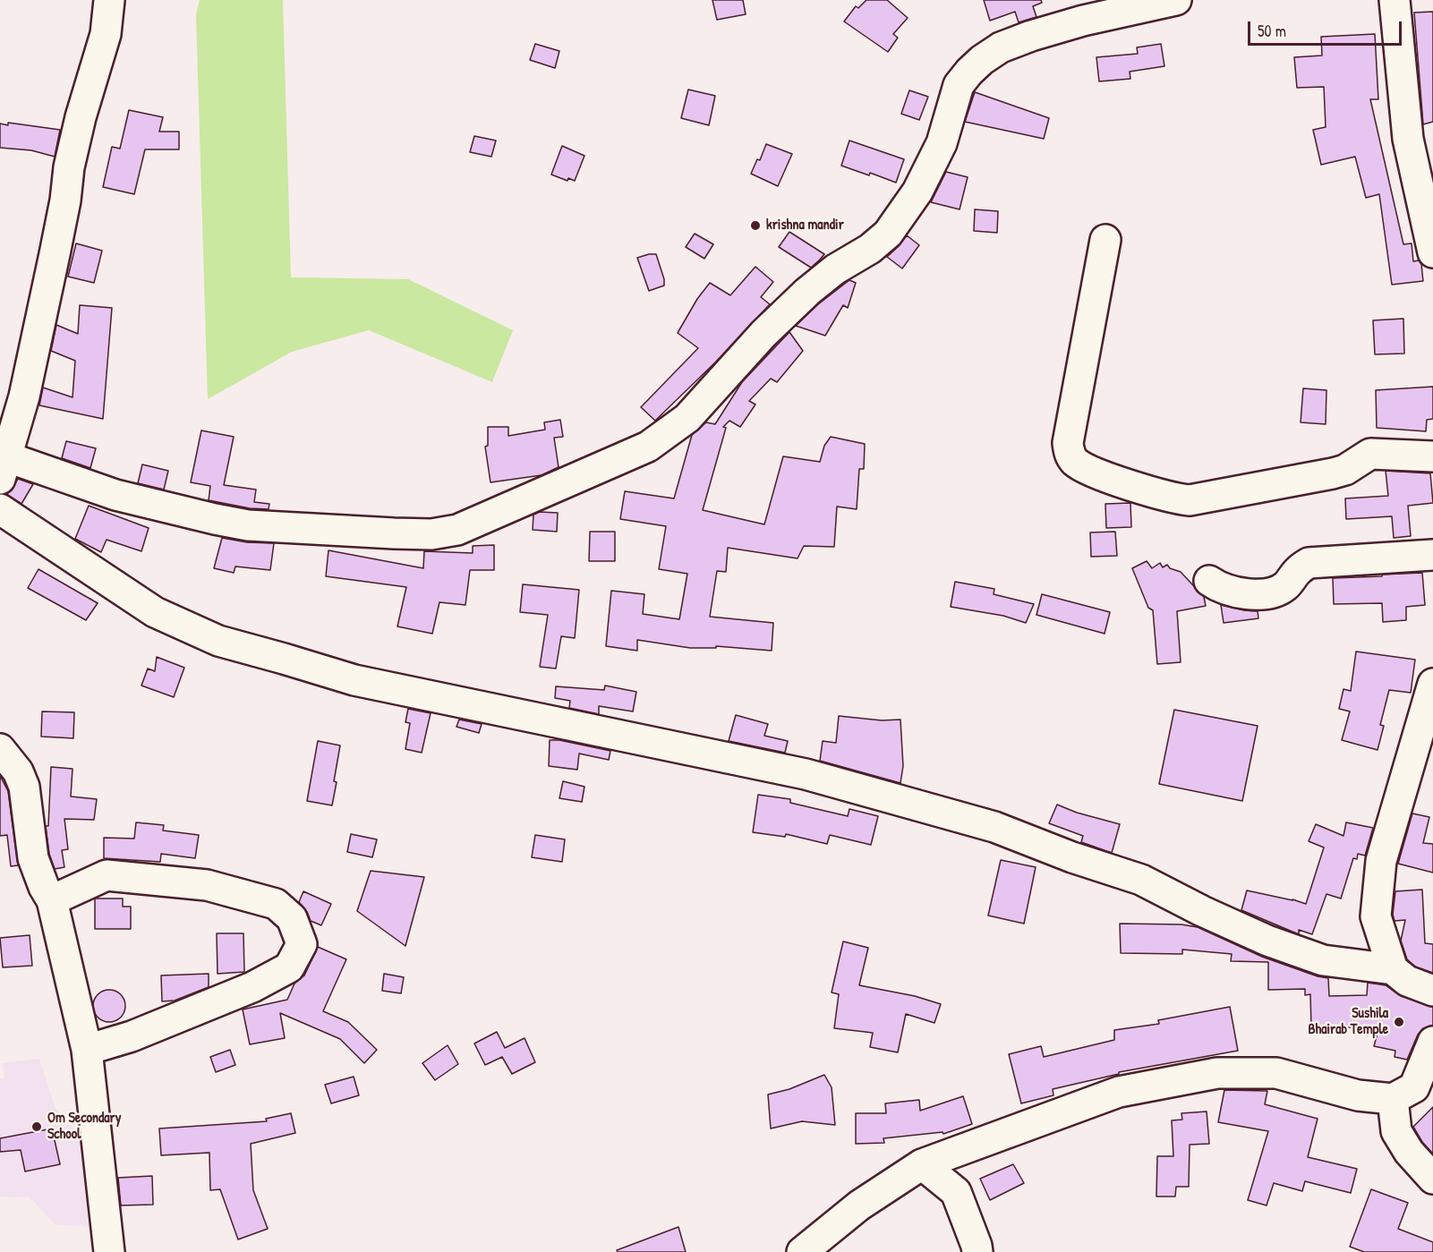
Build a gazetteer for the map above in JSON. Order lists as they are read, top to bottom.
{
  "places": ["krishna mandir", "Sushila Bhairab Temple", "Om Secondary School"],
  "scale_bar": "50 m"
}
